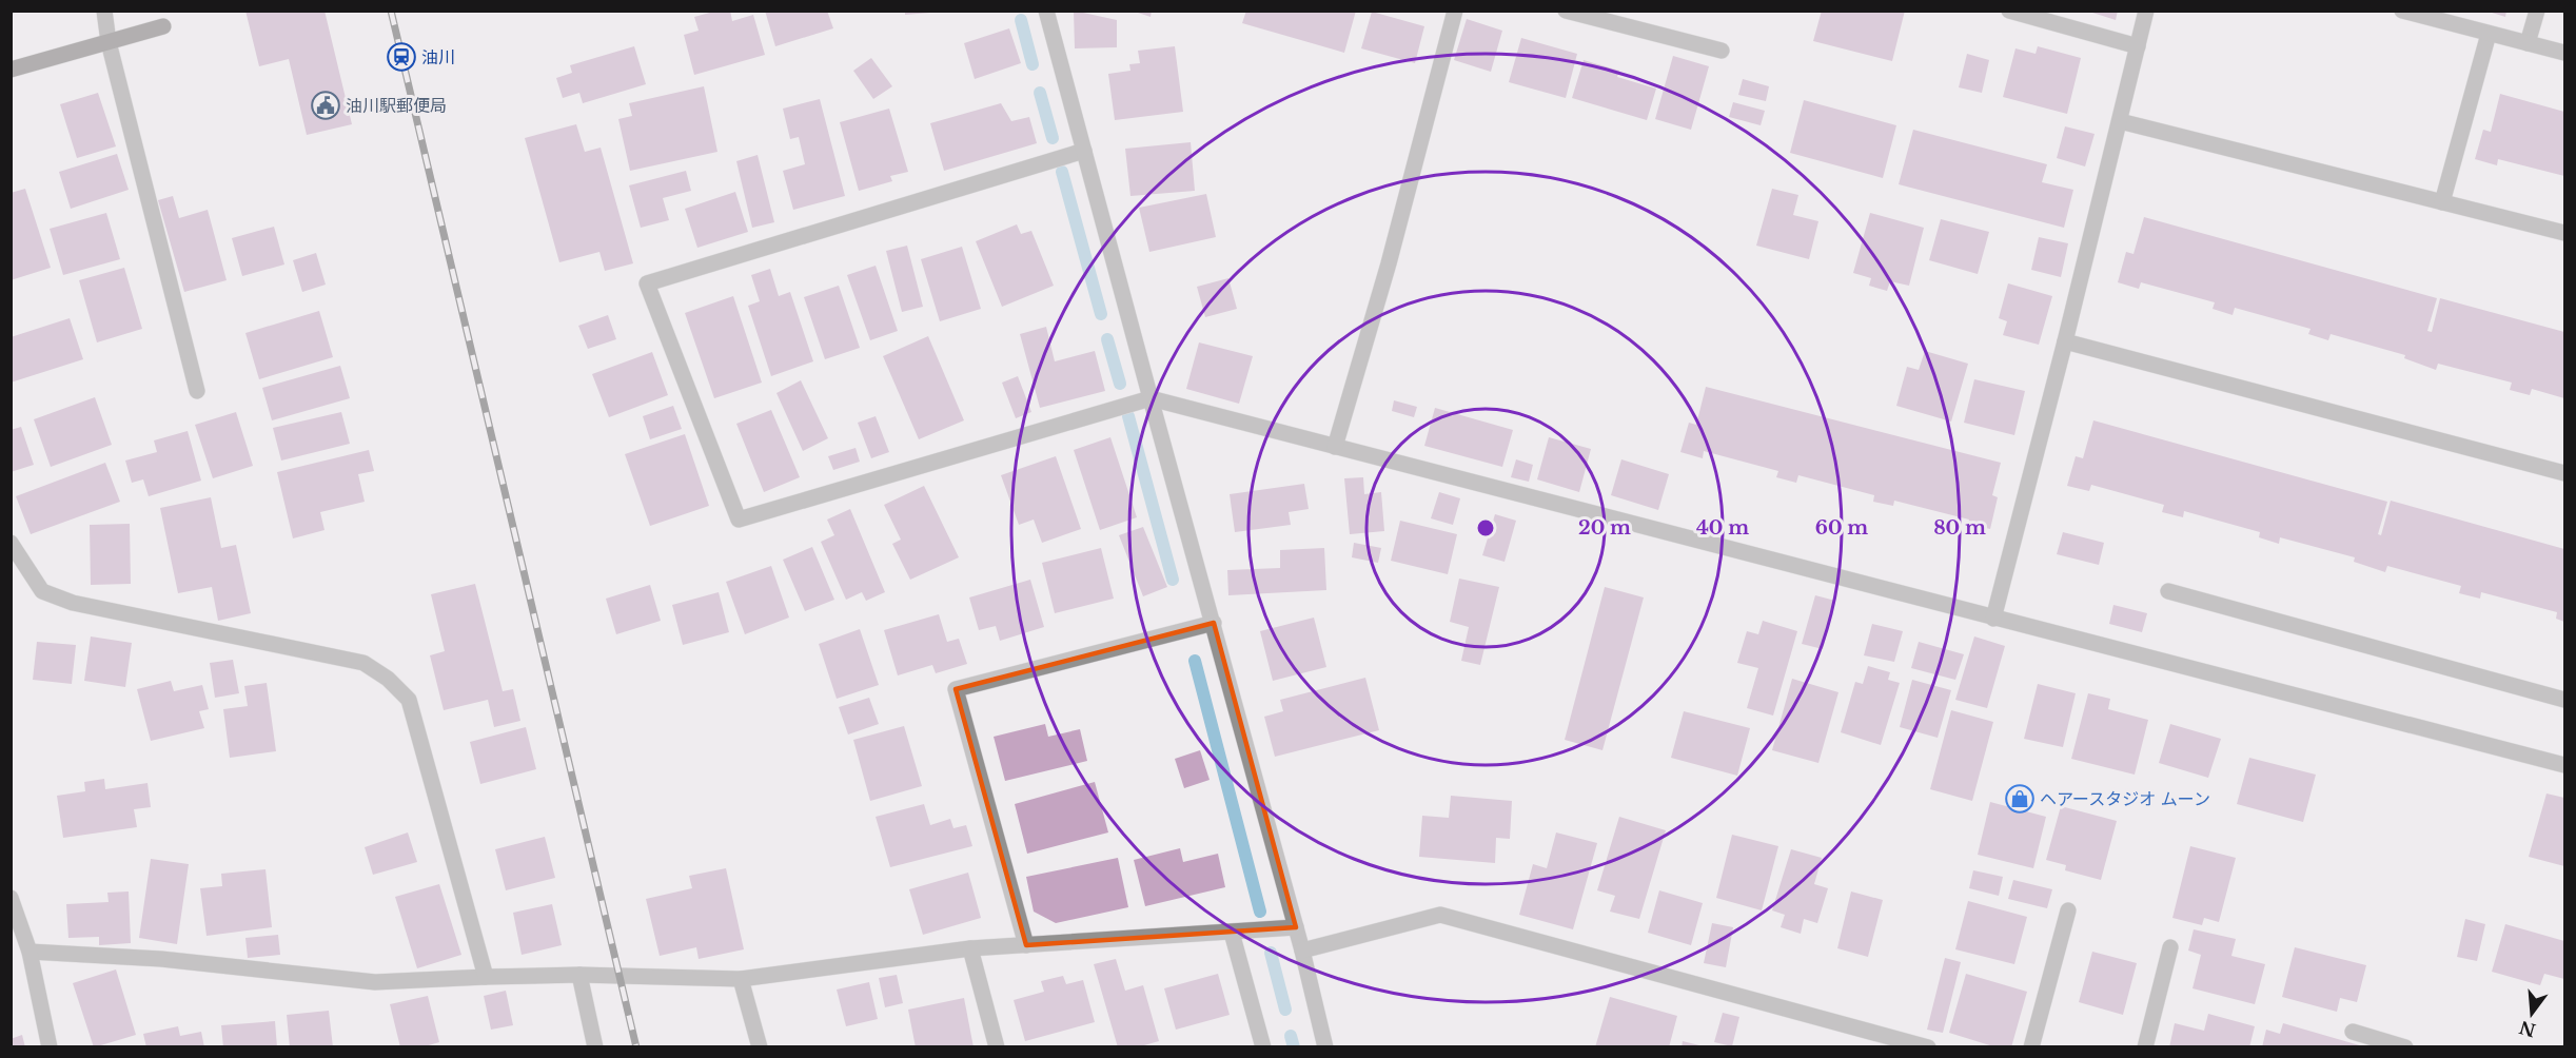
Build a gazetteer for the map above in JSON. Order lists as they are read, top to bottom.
{
  "places": {
    "station": ["油川"],
    "public building": ["油川駅郵便局"],
    "shop": ["ヘアースタジオ ムーン"]
  },
  "north": "bottom",
  "rings": [
    "20 m",
    "40 m",
    "60 m",
    "80 m"
  ]
}
